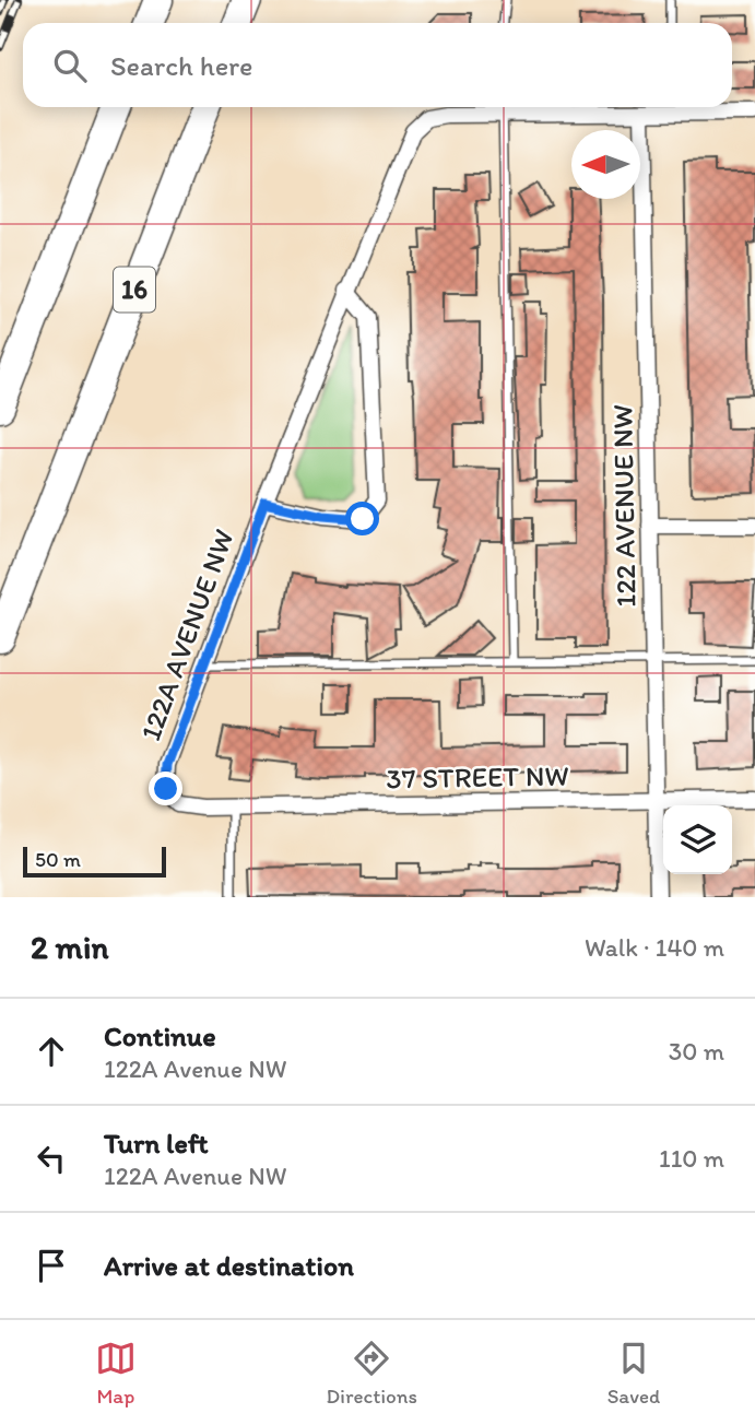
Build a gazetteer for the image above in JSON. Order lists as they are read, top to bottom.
{
  "streets": {
    "highway": ["16"],
    "street": ["122 AVENUE NW", "122A AVENUE NW", "37 STREET NW"]
  },
  "crossings": [
    ["122 AVENUE NW", "37 STREET NW"],
    ["122A AVENUE NW", "37 STREET NW"]
  ],
  "scale_bar": "50 m",
  "north": "left",
  "page": {
    "search": "Search here",
    "scale": "50 m",
    "heading": ["2 min", "Walk · 140 m"],
    "list": [
      ["Continue", "122A Avenue NW", "30 m"],
      ["Turn left", "122A Avenue NW", "110 m"],
      "Arrive at destination"
    ],
    "nav": ["Map", "Directions", "Saved"]
  }
}
